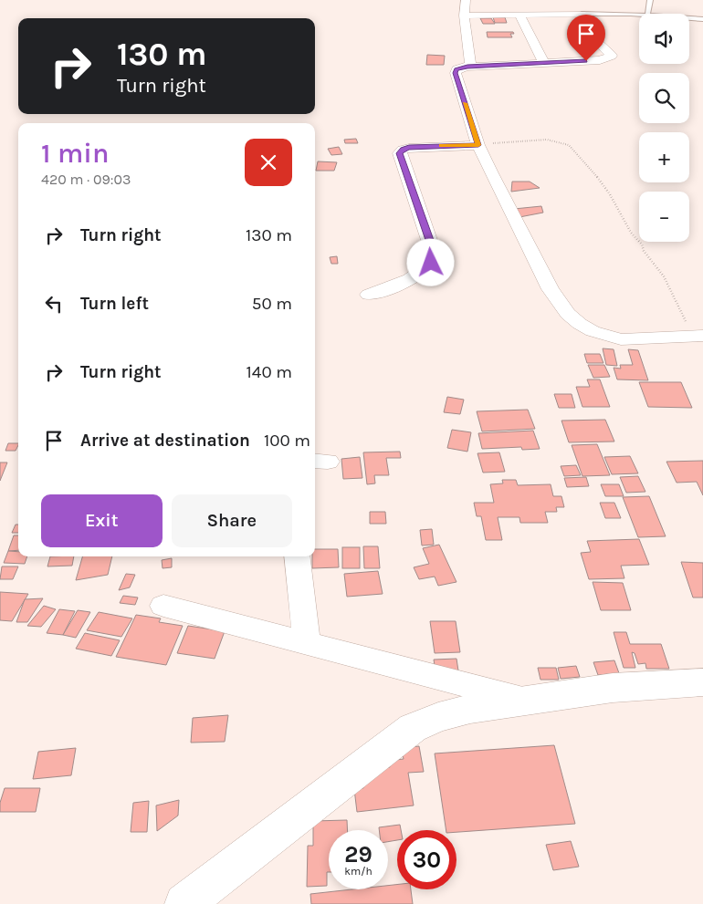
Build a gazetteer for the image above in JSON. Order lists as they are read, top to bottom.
{
  "page": {
    "map_buttons": ["+", "−"],
    "turn": ["130 m", "Turn right"],
    "heading": ["1 min", "420 m · 09:03"],
    "list": [
      {
        "name": "Turn right",
        "value": "130 m"
      },
      {
        "name": "Turn left",
        "value": "50 m"
      },
      {
        "name": "Turn right",
        "value": "140 m"
      },
      {
        "name": "Arrive at destination",
        "value": "100 m"
      }
    ],
    "buttons": ["Exit", "Share"],
    "speed": "29 km/h",
    "limit": "30"
  }
}
